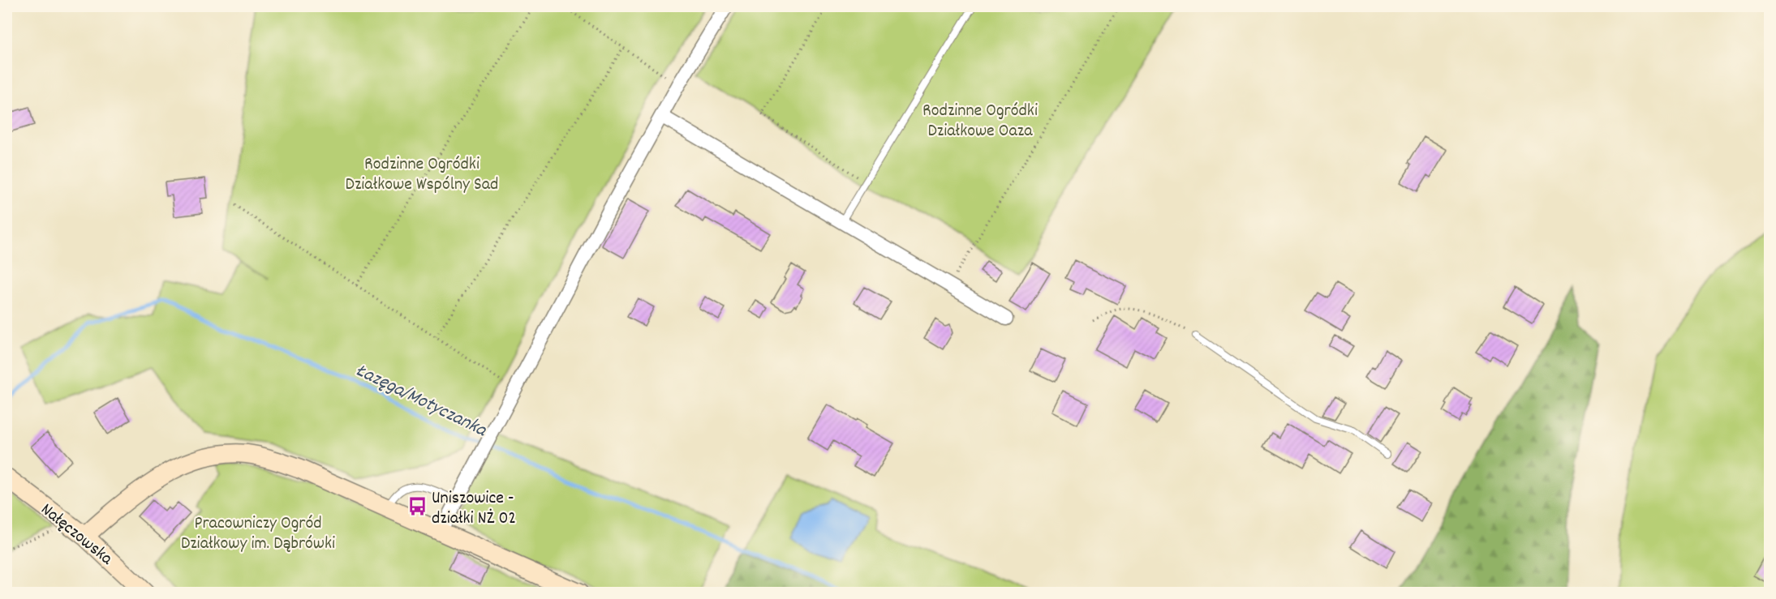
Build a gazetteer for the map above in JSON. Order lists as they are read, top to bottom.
{
  "streets": {
    "street": ["Nałęczowska"]
  },
  "water": ["Łazęga/Motyczanka"],
  "parks": ["Rodzinne Ogródki Działkowe Oaza", "Rodzinne Ogródki Działkowe Wspólny Sad", "Pracowniczy Ogród Działkowy im. Dąbrówki"],
  "places": {
    "bus stop": ["Uniszowice - działki NŻ 02"]
  }
}
